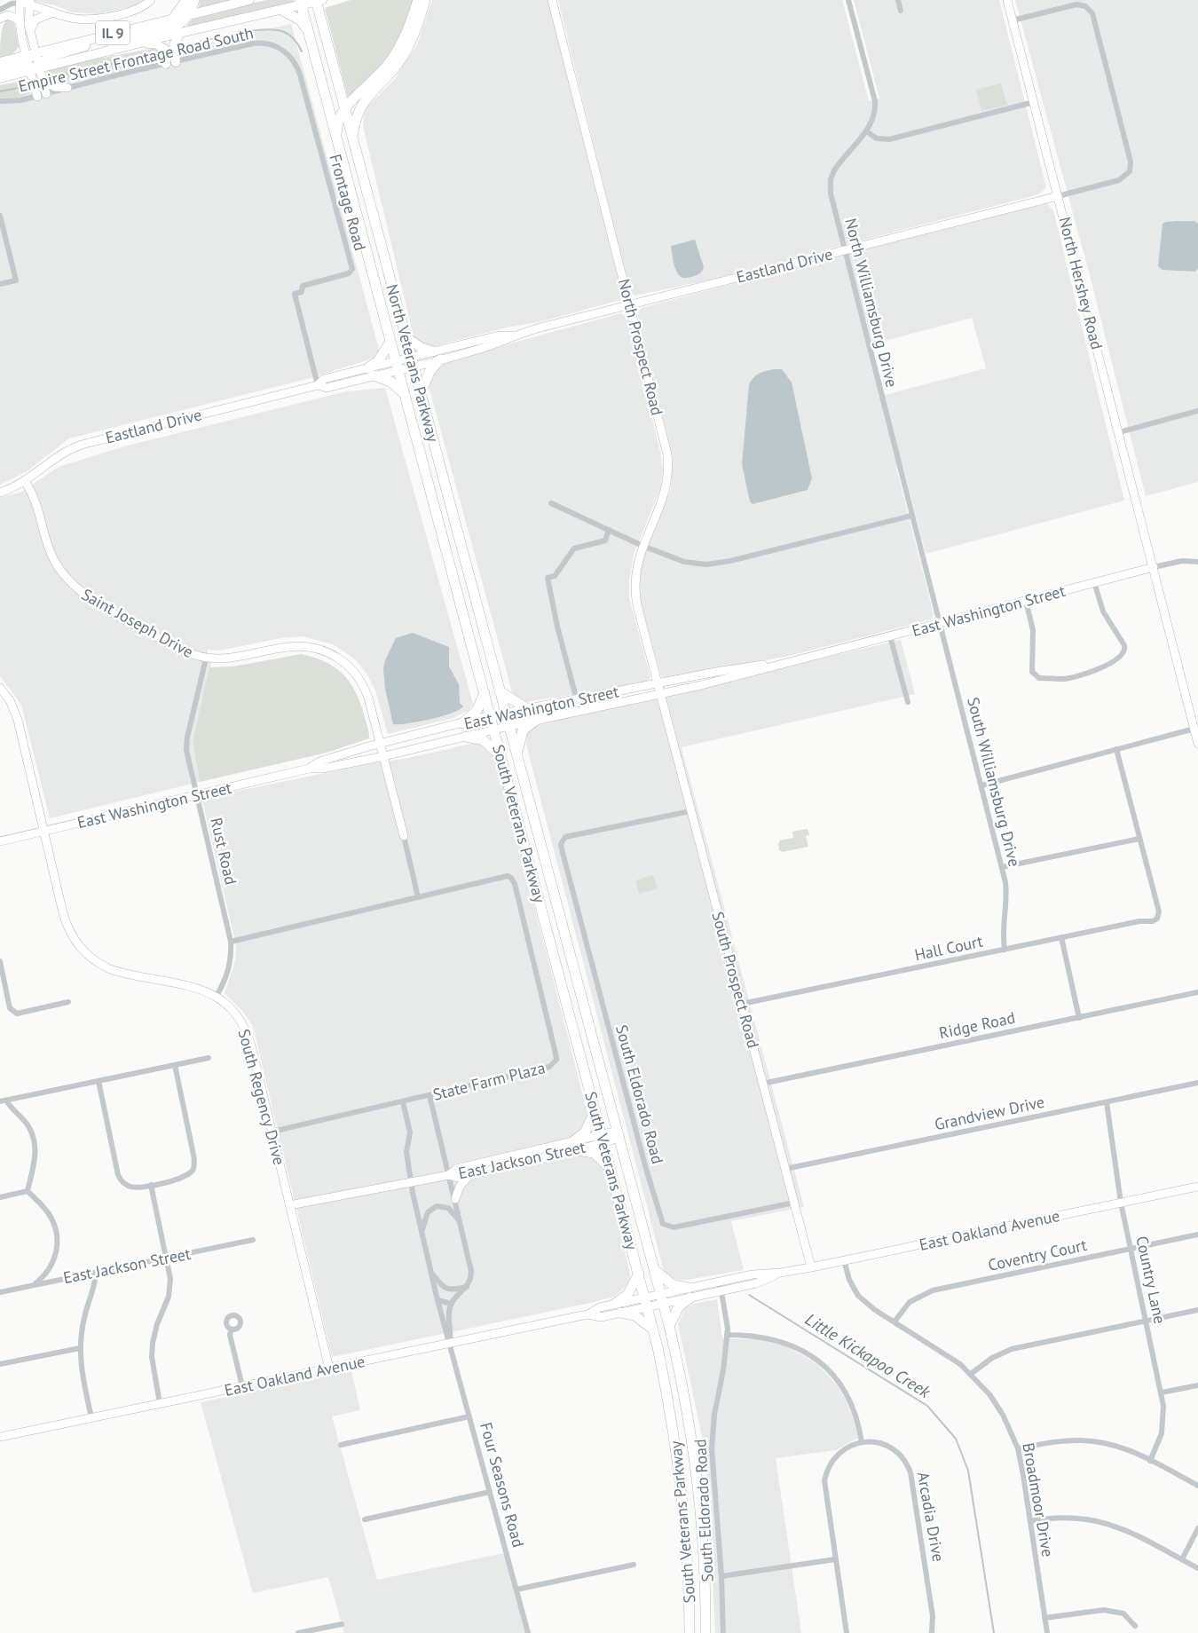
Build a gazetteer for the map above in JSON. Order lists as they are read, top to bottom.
{
  "streets": {
    "highway": ["North Veterans Parkway", "South Veterans Parkway"],
    "main road": [
      "IL 9",
      "Eastland Drive",
      "North Hershey Road",
      "North Prospect Road",
      "East Washington Street",
      "Saint Joseph Drive",
      "South Prospect Road",
      "South Regency Drive",
      "East Jackson Street",
      "East Oakland Avenue"
    ],
    "street": [
      "Empire Street Frontage Road South",
      "Frontage Road",
      "North Williamsburg Drive",
      "South Williamsburg Drive",
      "Rust Road",
      "Hall Court",
      "Ridge Road",
      "State Farm Plaza",
      "South Eldorado Road",
      "Grandview Drive",
      "Coventry Court",
      "Country Lane",
      "Four Seasons Road",
      "Broadmoor Drive",
      "Arcadia Drive"
    ]
  },
  "crossings": [
    ["IL 9", "North Veterans Parkway"],
    ["Empire Street Frontage Road South", "Frontage Road"],
    ["Frontage Road", "Eastland Drive"],
    ["Eastland Drive", "North Hershey Road"],
    ["Eastland Drive", "North Williamsburg Drive"],
    ["Eastland Drive", "North Prospect Road"],
    ["Eastland Drive", "North Veterans Parkway"],
    ["Eastland Drive", "Saint Joseph Drive"],
    ["North Hershey Road", "East Washington Street"],
    ["North Williamsburg Drive", "East Washington Street"],
    ["North Williamsburg Drive", "South Williamsburg Drive"],
    ["North Prospect Road", "East Washington Street"],
    ["North Prospect Road", "South Prospect Road"],
    ["North Veterans Parkway", "East Washington Street"],
    ["North Veterans Parkway", "South Veterans Parkway"],
    ["East Washington Street", "Saint Joseph Drive"],
    ["East Washington Street", "South Williamsburg Drive"],
    ["East Washington Street", "South Veterans Parkway"],
    ["East Washington Street", "Rust Road"],
    ["East Washington Street", "South Prospect Road"],
    ["East Washington Street", "South Regency Drive"],
    ["Saint Joseph Drive", "Rust Road"],
    ["South Williamsburg Drive", "Hall Court"],
    ["South Veterans Parkway", "East Jackson Street"],
    ["South Veterans Parkway", "East Oakland Avenue"],
    ["Rust Road", "State Farm Plaza"],
    ["Rust Road", "South Regency Drive"],
    ["Hall Court", "South Prospect Road"],
    ["South Prospect Road", "Ridge Road"],
    ["South Prospect Road", "South Eldorado Road"],
    ["South Prospect Road", "Grandview Drive"],
    ["South Prospect Road", "East Oakland Avenue"],
    ["State Farm Plaza", "South Regency Drive"],
    ["State Farm Plaza", "Four Seasons Road"],
    ["South Eldorado Road", "East Oakland Avenue"],
    ["South Regency Drive", "East Jackson Street"],
    ["South Regency Drive", "East Oakland Avenue"],
    ["Grandview Drive", "Country Lane"],
    ["East Jackson Street", "Four Seasons Road"],
    ["East Oakland Avenue", "Country Lane"],
    ["East Oakland Avenue", "Four Seasons Road"],
    ["East Oakland Avenue", "Broadmoor Drive"],
    ["Coventry Court", "Country Lane"],
    ["Coventry Court", "Broadmoor Drive"]
  ],
  "water": ["Little Kickapoo Creek"]
}
